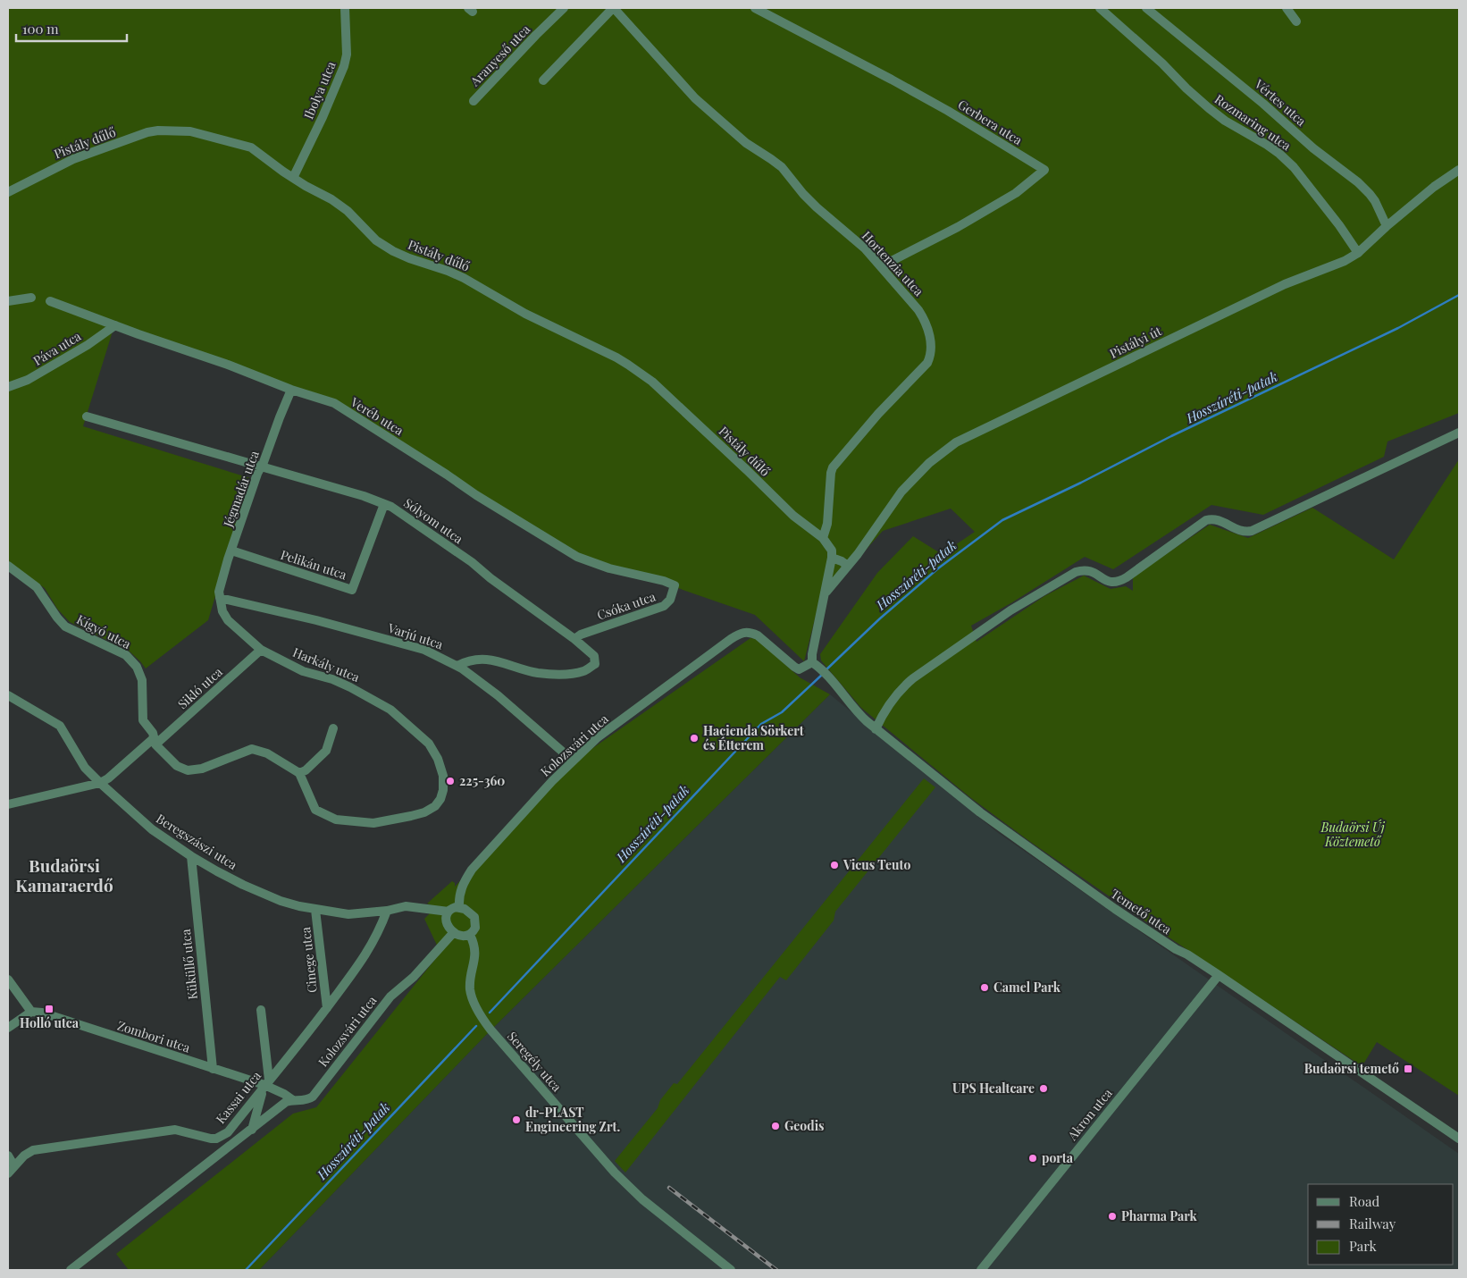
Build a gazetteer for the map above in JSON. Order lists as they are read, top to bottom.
{
  "streets": {
    "street": [
      "Aranyeső utca",
      "Ibolya utca",
      "Vértes utca",
      "Gerbera utca",
      "Rozmaring utca",
      "Pistály dűlő",
      "Hortenzia utca",
      "Pistályi út",
      "Páva utca",
      "Veréb utca",
      "Jégmadár utca",
      "Sólyom utca",
      "Pelikán utca",
      "Csóka utca",
      "Kígyó utca",
      "Varjú utca",
      "Harkály utca",
      "Sikló utca",
      "Kolozsvári utca",
      "Beregszászi utca",
      "Temető utca",
      "Cinege utca",
      "Küküllő utca",
      "Zombori utca",
      "Seregély utca",
      "Kassai utca",
      "Akron utca"
    ]
  },
  "crossings": [
    ["Ibolya utca", "Pistály dűlő"],
    ["Vértes utca", "Pistályi út"],
    ["Gerbera utca", "Hortenzia utca"],
    ["Rozmaring utca", "Pistályi út"],
    ["Pistály dűlő", "Hortenzia utca"],
    ["Páva utca", "Veréb utca"],
    ["Veréb utca", "Jégmadár utca"],
    ["Veréb utca", "Csóka utca"],
    ["Jégmadár utca", "Sólyom utca"],
    ["Jégmadár utca", "Pelikán utca"],
    ["Jégmadár utca", "Varjú utca"],
    ["Jégmadár utca", "Harkály utca"],
    ["Sólyom utca", "Pelikán utca"],
    ["Sólyom utca", "Csóka utca"],
    ["Sólyom utca", "Varjú utca"],
    ["Kígyó utca", "Sikló utca"],
    ["Varjú utca", "Harkály utca"],
    ["Varjú utca", "Kolozsvári utca"],
    ["Harkály utca", "Sikló utca"],
    ["Kolozsvári utca", "Beregszászi utca"],
    ["Kolozsvári utca", "Temető utca"],
    ["Kolozsvári utca", "Zombori utca"],
    ["Kolozsvári utca", "Seregély utca"],
    ["Beregszászi utca", "Cinege utca"],
    ["Beregszászi utca", "Küküllő utca"],
    ["Beregszászi utca", "Seregély utca"],
    ["Beregszászi utca", "Kassai utca"],
    ["Temető utca", "Akron utca"],
    ["Cinege utca", "Kassai utca"],
    ["Küküllő utca", "Zombori utca"],
    ["Zombori utca", "Kassai utca"]
  ],
  "districts": ["Budaörsi Kamaraerdő"],
  "water": ["Hosszúréti-patak"],
  "parks": ["Budaörsi Új Köztemető"],
  "places": {
    "other": [
      "Hacienda Sörkert és Étterem",
      "225-360",
      "Vicus Teuto",
      "Camel Park",
      "UPS Healtcare",
      "dr-PLAST Engineering Zrt.",
      "Geodis",
      "porta",
      "Pharma Park"
    ],
    "transit": ["Holló utca", "Budaörsi temető"]
  },
  "legend": ["Road", "Railway", "Park"],
  "scale_bar": "100 m"
}
